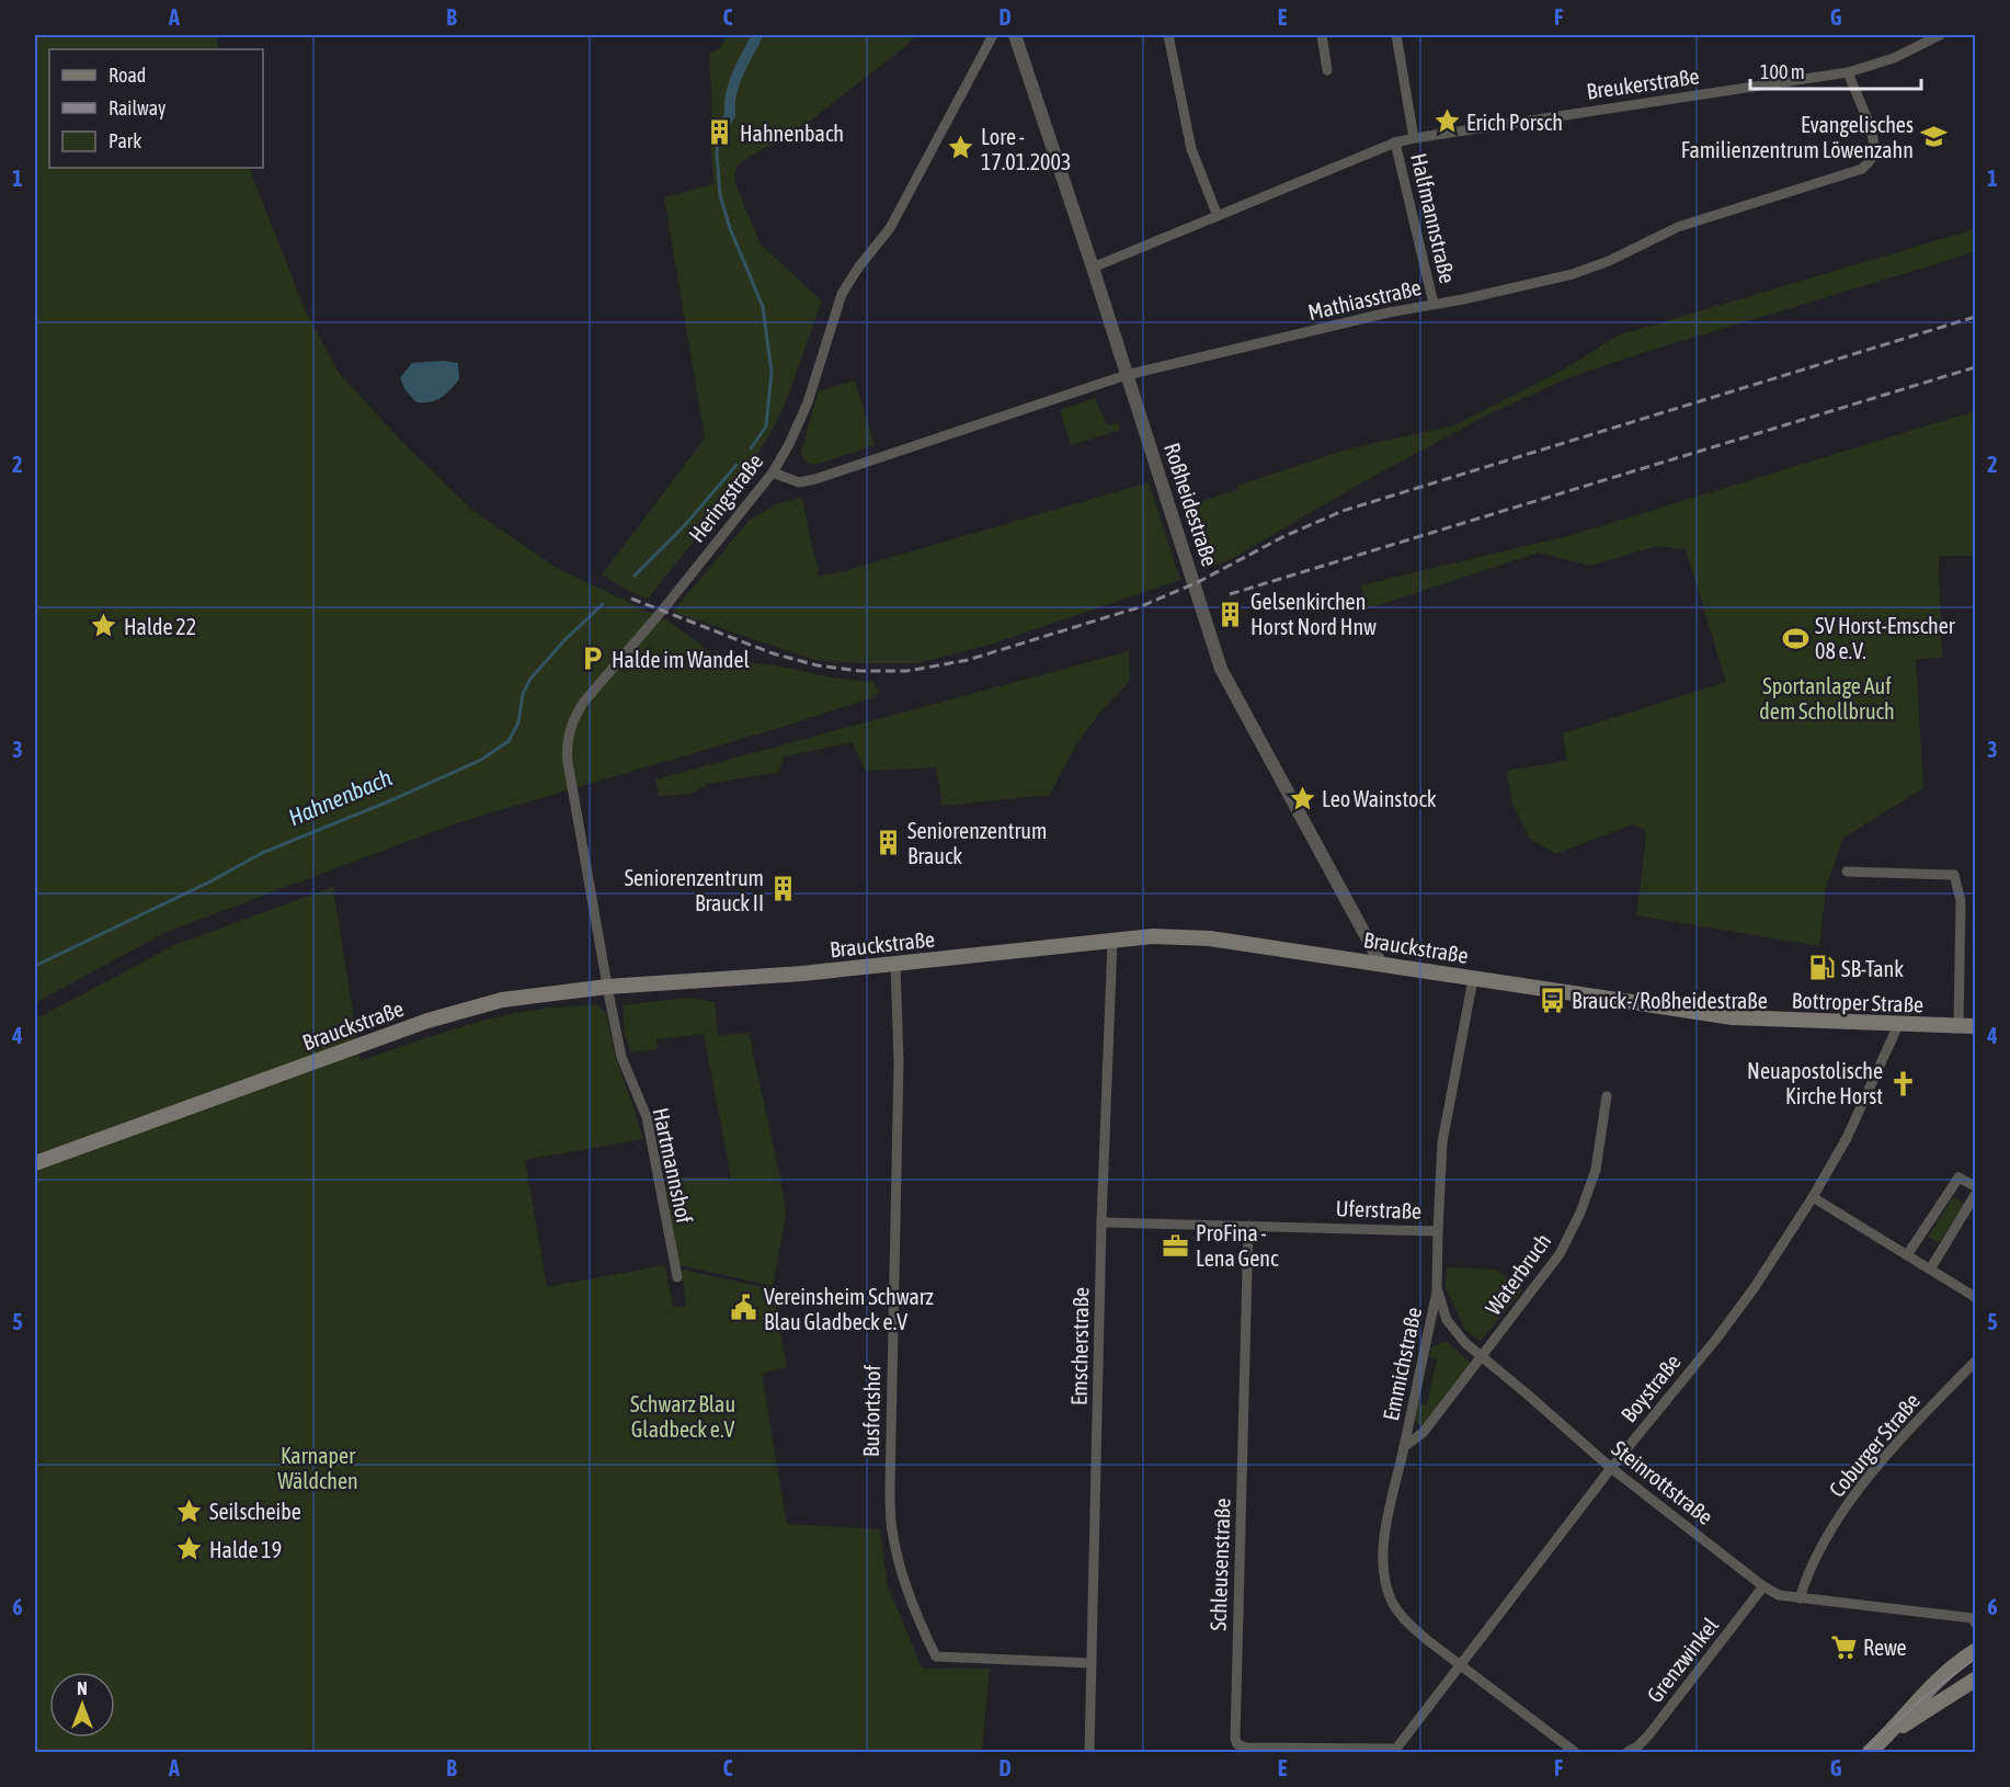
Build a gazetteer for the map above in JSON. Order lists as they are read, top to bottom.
{
  "streets": {
    "main road": ["Brauckstraße", "Bottroper Straße"],
    "street": [
      "Breukerstraße",
      "Halfmannstraße",
      "Mathiasstraße",
      "Heringstraße",
      "Roßheidestraße",
      "Hartmannshof",
      "Uferstraße",
      "Waterbruch",
      "Emscherstraße",
      "Emmichstraße",
      "Boystraße",
      "Busfortshof",
      "Coburger Straße",
      "Steinrottstraße",
      "Schleusenstraße",
      "Grenzwinkel"
    ]
  },
  "crossings": [
    ["Breukerstraße", "Halfmannstraße"],
    ["Breukerstraße", "Mathiasstraße"],
    ["Breukerstraße", "Roßheidestraße"],
    ["Halfmannstraße", "Mathiasstraße"],
    ["Mathiasstraße", "Heringstraße"],
    ["Mathiasstraße", "Roßheidestraße"],
    ["Heringstraße", "Brauckstraße"],
    ["Heringstraße", "Hartmannshof"],
    ["Roßheidestraße", "Brauckstraße"],
    ["Brauckstraße", "Bottroper Straße"],
    ["Brauckstraße", "Hartmannshof"],
    ["Brauckstraße", "Uferstraße"],
    ["Brauckstraße", "Emscherstraße"],
    ["Brauckstraße", "Busfortshof"],
    ["Bottroper Straße", "Boystraße"],
    ["Uferstraße", "Emscherstraße"],
    ["Uferstraße", "Steinrottstraße"],
    ["Uferstraße", "Schleusenstraße"],
    ["Waterbruch", "Emmichstraße"],
    ["Waterbruch", "Steinrottstraße"],
    ["Emscherstraße", "Busfortshof"],
    ["Emmichstraße", "Boystraße"],
    ["Emmichstraße", "Steinrottstraße"],
    ["Boystraße", "Steinrottstraße"],
    ["Boystraße", "Schleusenstraße"],
    ["Coburger Straße", "Steinrottstraße"],
    ["Steinrottstraße", "Grenzwinkel"]
  ],
  "water": ["Hahnenbach"],
  "parks": ["Sportanlage Auf dem Schollbruch", "Schwarz Blau Gladbeck e.V", "Karnaper Wäldchen"],
  "places": {
    "place": [
      "Erich Porsch",
      "Lore - 17.01.2003",
      "Halde 22",
      "Leo Wainstock",
      "Seilscheibe",
      "Halde 19"
    ],
    "building": [
      "Hahnenbach",
      "Gelsenkirchen Horst Nord Hnw",
      "Seniorenzentrum Brauck",
      "Seniorenzentrum Brauck II"
    ],
    "school or university": ["Evangelisches Familienzentrum Löwenzahn"],
    "sports": ["SV Horst-Emscher 08 e.V."],
    "parking": ["Halde im Wandel"],
    "fuel station": ["SB-Tank"],
    "bus stop": ["Brauck-/Roßheidestraße"],
    "church": ["Neuapostolische Kirche Horst"],
    "office": ["ProFina - Lena Genc"],
    "public building": ["Vereinsheim Schwarz Blau Gladbeck e.V"],
    "supermarket": ["Rewe"]
  },
  "legend": ["Road", "Railway", "Park"],
  "scale_bar": "100 m",
  "north": "top",
  "grid": {
    "columns": [
      "A",
      "B",
      "C",
      "D",
      "E",
      "F",
      "G"
    ],
    "rows": [
      "1",
      "2",
      "3",
      "4",
      "5",
      "6"
    ]
  }
}
